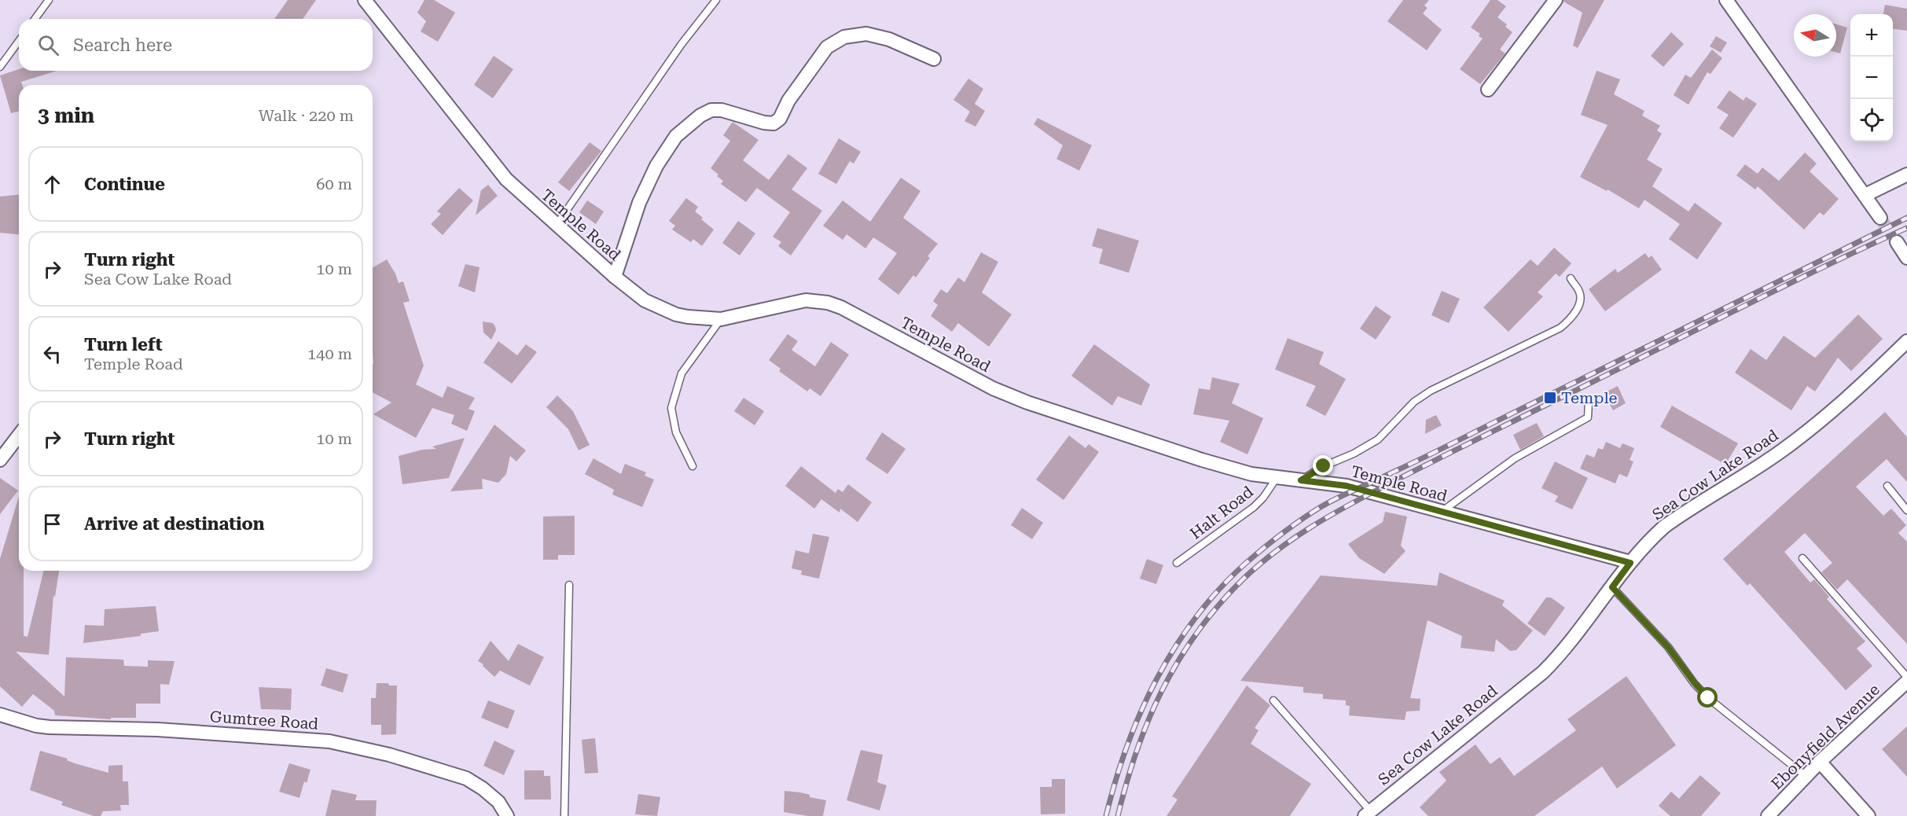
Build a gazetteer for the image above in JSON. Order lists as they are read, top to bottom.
{
  "streets": {
    "street": [
      "Temple Road",
      "Sea Cow Lake Road",
      "Gumtree Road",
      "Ebonyfield Avenue"
    ],
    "lane": ["Halt Road"]
  },
  "crossings": [
    ["Temple Road", "Sea Cow Lake Road"],
    ["Temple Road", "Halt Road"]
  ],
  "places": {
    "transit": ["Temple"]
  },
  "north": "left",
  "page": {
    "map_buttons": ["+", "−"],
    "search": "Search here",
    "heading": ["3 min", "Walk · 220 m"],
    "list": [
      ["Continue", "60 m"],
      ["Turn right", "Sea Cow Lake Road", "10 m"],
      ["Turn left", "Temple Road", "140 m"],
      ["Turn right", "10 m"],
      "Arrive at destination"
    ]
  }
}
